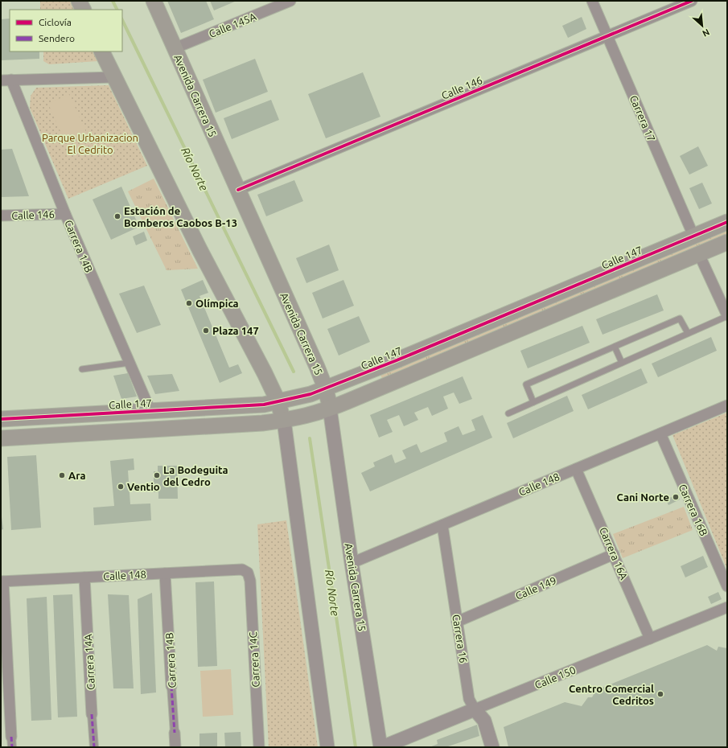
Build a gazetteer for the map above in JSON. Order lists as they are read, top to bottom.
{
  "streets": {
    "main road": ["Avenida Carrera 15", "Calle 147"],
    "street": [
      "Calle 145A",
      "Calle 146",
      "Carrera 17",
      "Carrera 14B",
      "Calle 148",
      "Carrera 16B",
      "Carrera 16A",
      "Calle 149",
      "Carrera 16",
      "Carrera 14C",
      "Carrera 14A",
      "Calle 150"
    ]
  },
  "crossings": [
    ["Calle 145A", "Avenida Carrera 15"],
    ["Calle 146", "Avenida Carrera 15"],
    ["Calle 146", "Carrera 17"],
    ["Calle 146", "Carrera 14B"],
    ["Avenida Carrera 15", "Calle 147"],
    ["Avenida Carrera 15", "Calle 148"],
    ["Avenida Carrera 15", "Calle 150"],
    ["Carrera 17", "Calle 147"],
    ["Carrera 14B", "Calle 147"],
    ["Carrera 14B", "Calle 148"],
    ["Calle 148", "Carrera 16B"],
    ["Calle 148", "Carrera 16A"],
    ["Calle 148", "Carrera 16"],
    ["Calle 148", "Carrera 14C"],
    ["Calle 148", "Carrera 14A"],
    ["Carrera 16A", "Calle 149"],
    ["Carrera 16A", "Calle 150"],
    ["Calle 149", "Carrera 16"],
    ["Carrera 16", "Calle 150"]
  ],
  "water": ["Río Norte"],
  "parks": ["Parque Urbanizacion El Cedrito"],
  "places": [
    "Estación de Bomberos Caobos B-13",
    "Olímpica",
    "Plaza 147",
    "Ara",
    "La Bodeguita del Cedro",
    "Ventio",
    "Cani Norte",
    "Centro Comercial Cedritos"
  ],
  "legend": ["Ciclovía", "Sendero"],
  "north": "bottom right"
}
